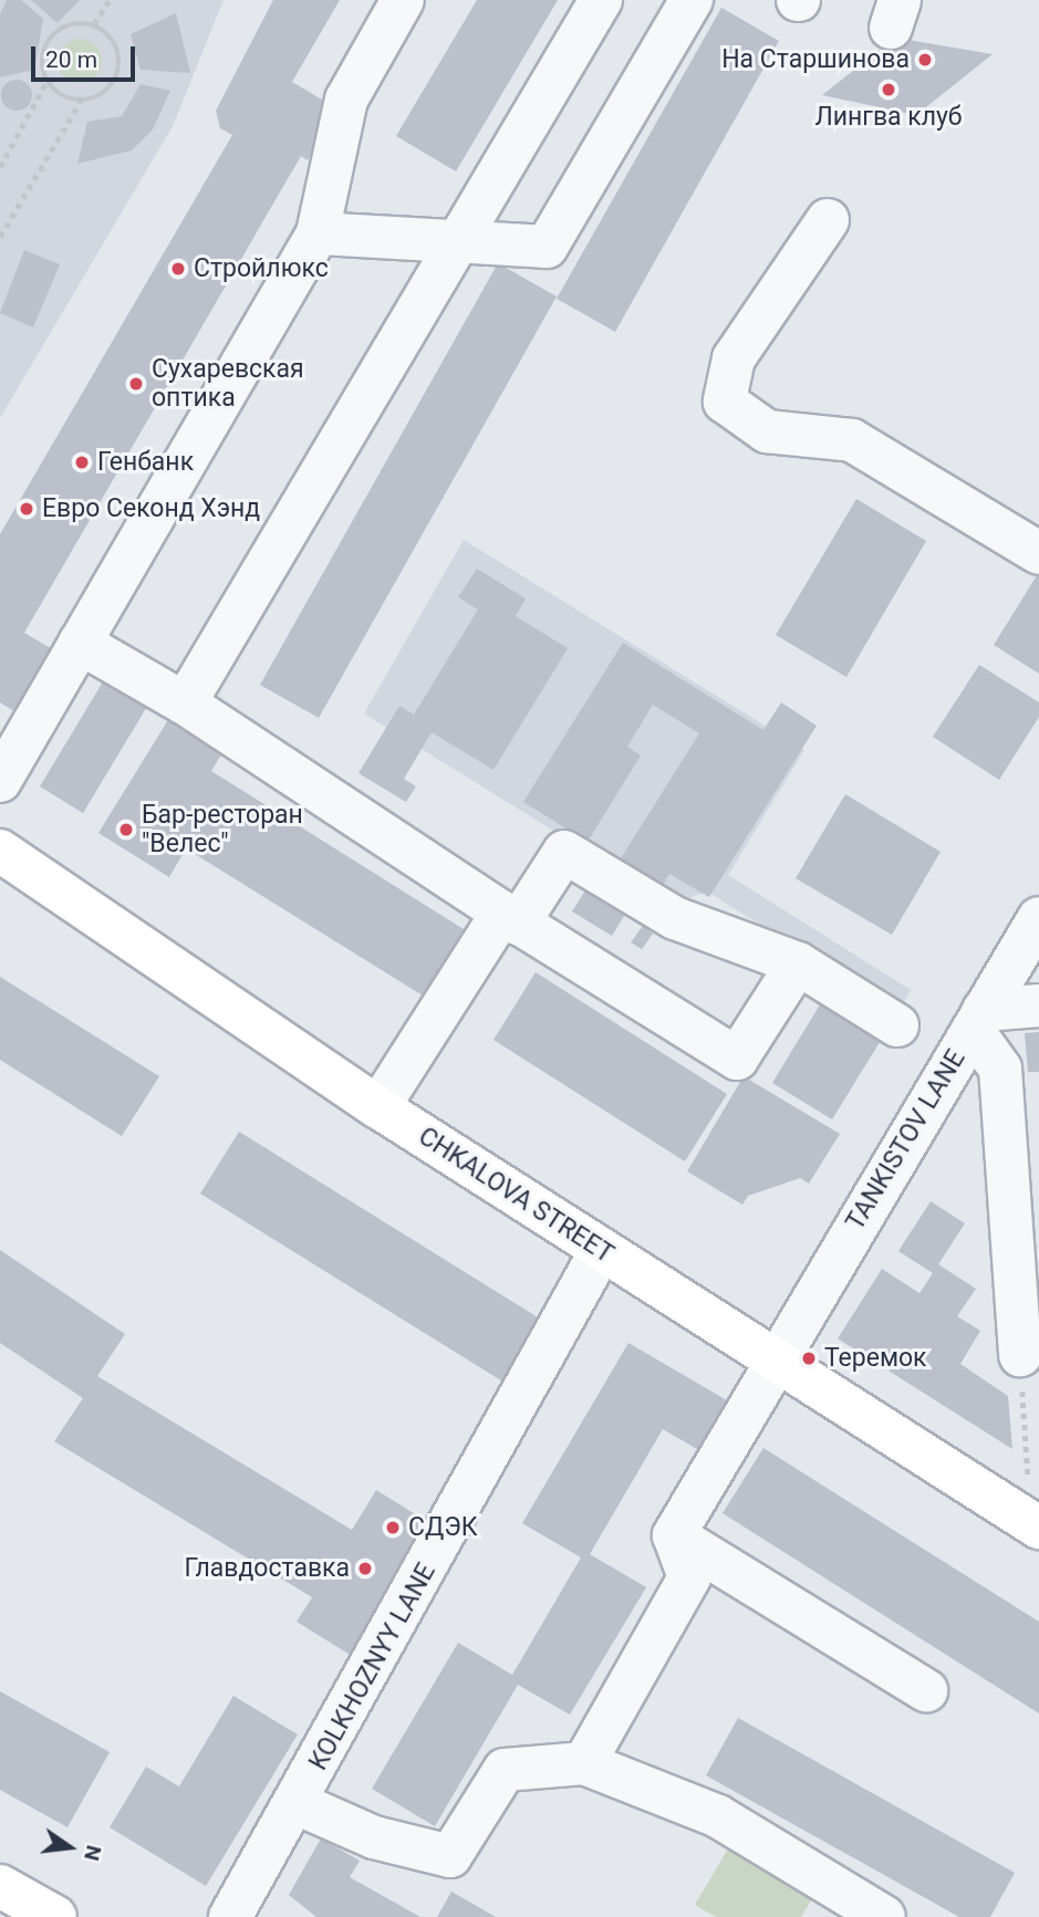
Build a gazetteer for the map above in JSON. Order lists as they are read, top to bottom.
{
  "streets": {
    "main road": ["CHKALOVA STREET"],
    "street": ["TANKISTOV LANE", "KOLKHOZNYY LANE"]
  },
  "crossings": [
    ["TANKISTOV LANE", "CHKALOVA STREET"],
    ["CHKALOVA STREET", "KOLKHOZNYY LANE"]
  ],
  "places": [
    "На Старшинова",
    "Лингва клуб",
    "Стройлюкс",
    "Сухаревская оптика",
    "Генбанк",
    "Евро Секонд Хэнд",
    "Бар-ресторан \"Велес\"",
    "Теремок",
    "СДЭК",
    "Главдоставка"
  ],
  "scale_bar": "20 m",
  "north": "right"
}
